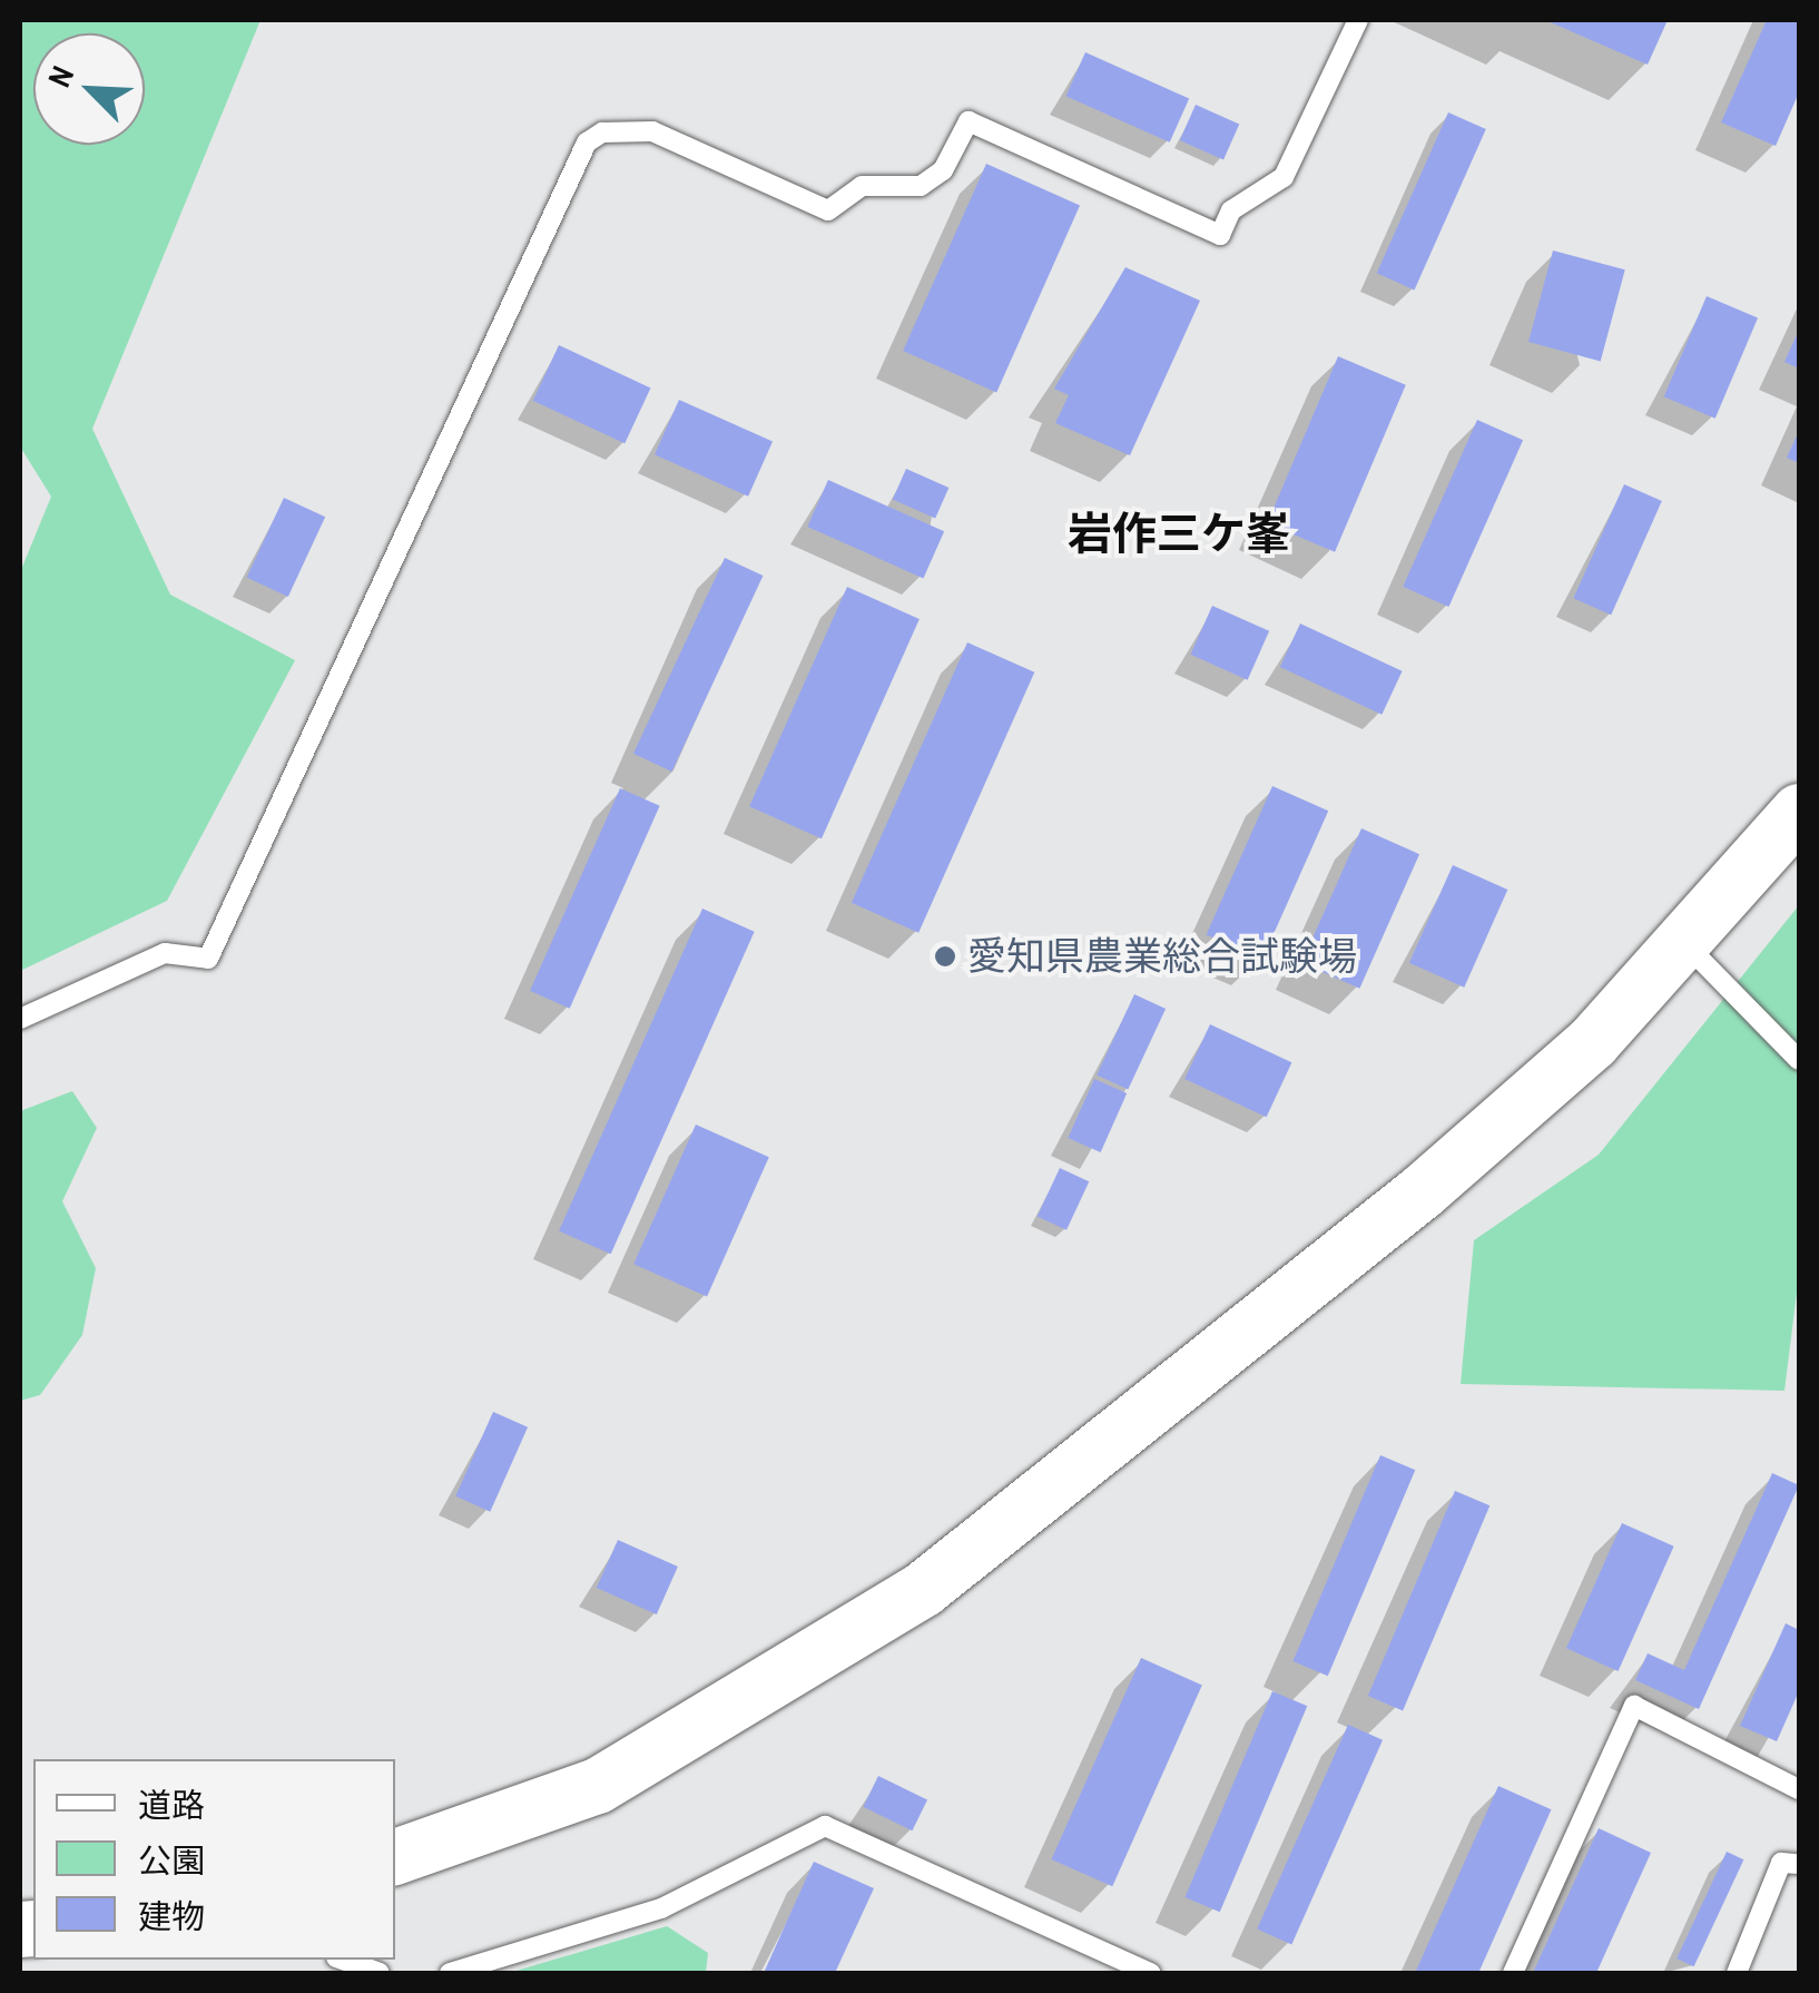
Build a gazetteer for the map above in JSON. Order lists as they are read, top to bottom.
{
  "districts": ["岩作三ケ峯"],
  "places": ["愛知県農業総合試験場"],
  "legend": ["道路", "公園", "建物"],
  "north": "top left"
}
